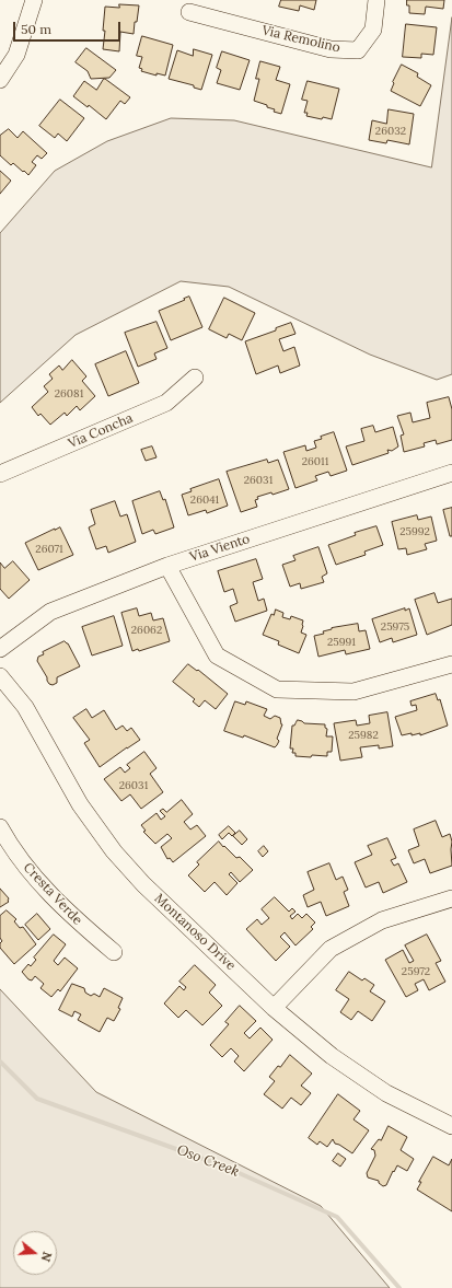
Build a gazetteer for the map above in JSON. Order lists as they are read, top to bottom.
{
  "streets": {
    "street": [
      "Via Remolino",
      "Via Concha",
      "Via Viento",
      "Cresta Verde",
      "Montanoso Drive"
    ]
  },
  "water": ["Oso Creek"],
  "house_numbers": [
    "26032",
    "26081",
    "26011",
    "26031",
    "26041",
    "25992",
    "26071",
    "25975",
    "26062",
    "25991",
    "25982",
    "26031",
    "25972"
  ],
  "scale_bar": "50 m",
  "north": "right"
}
